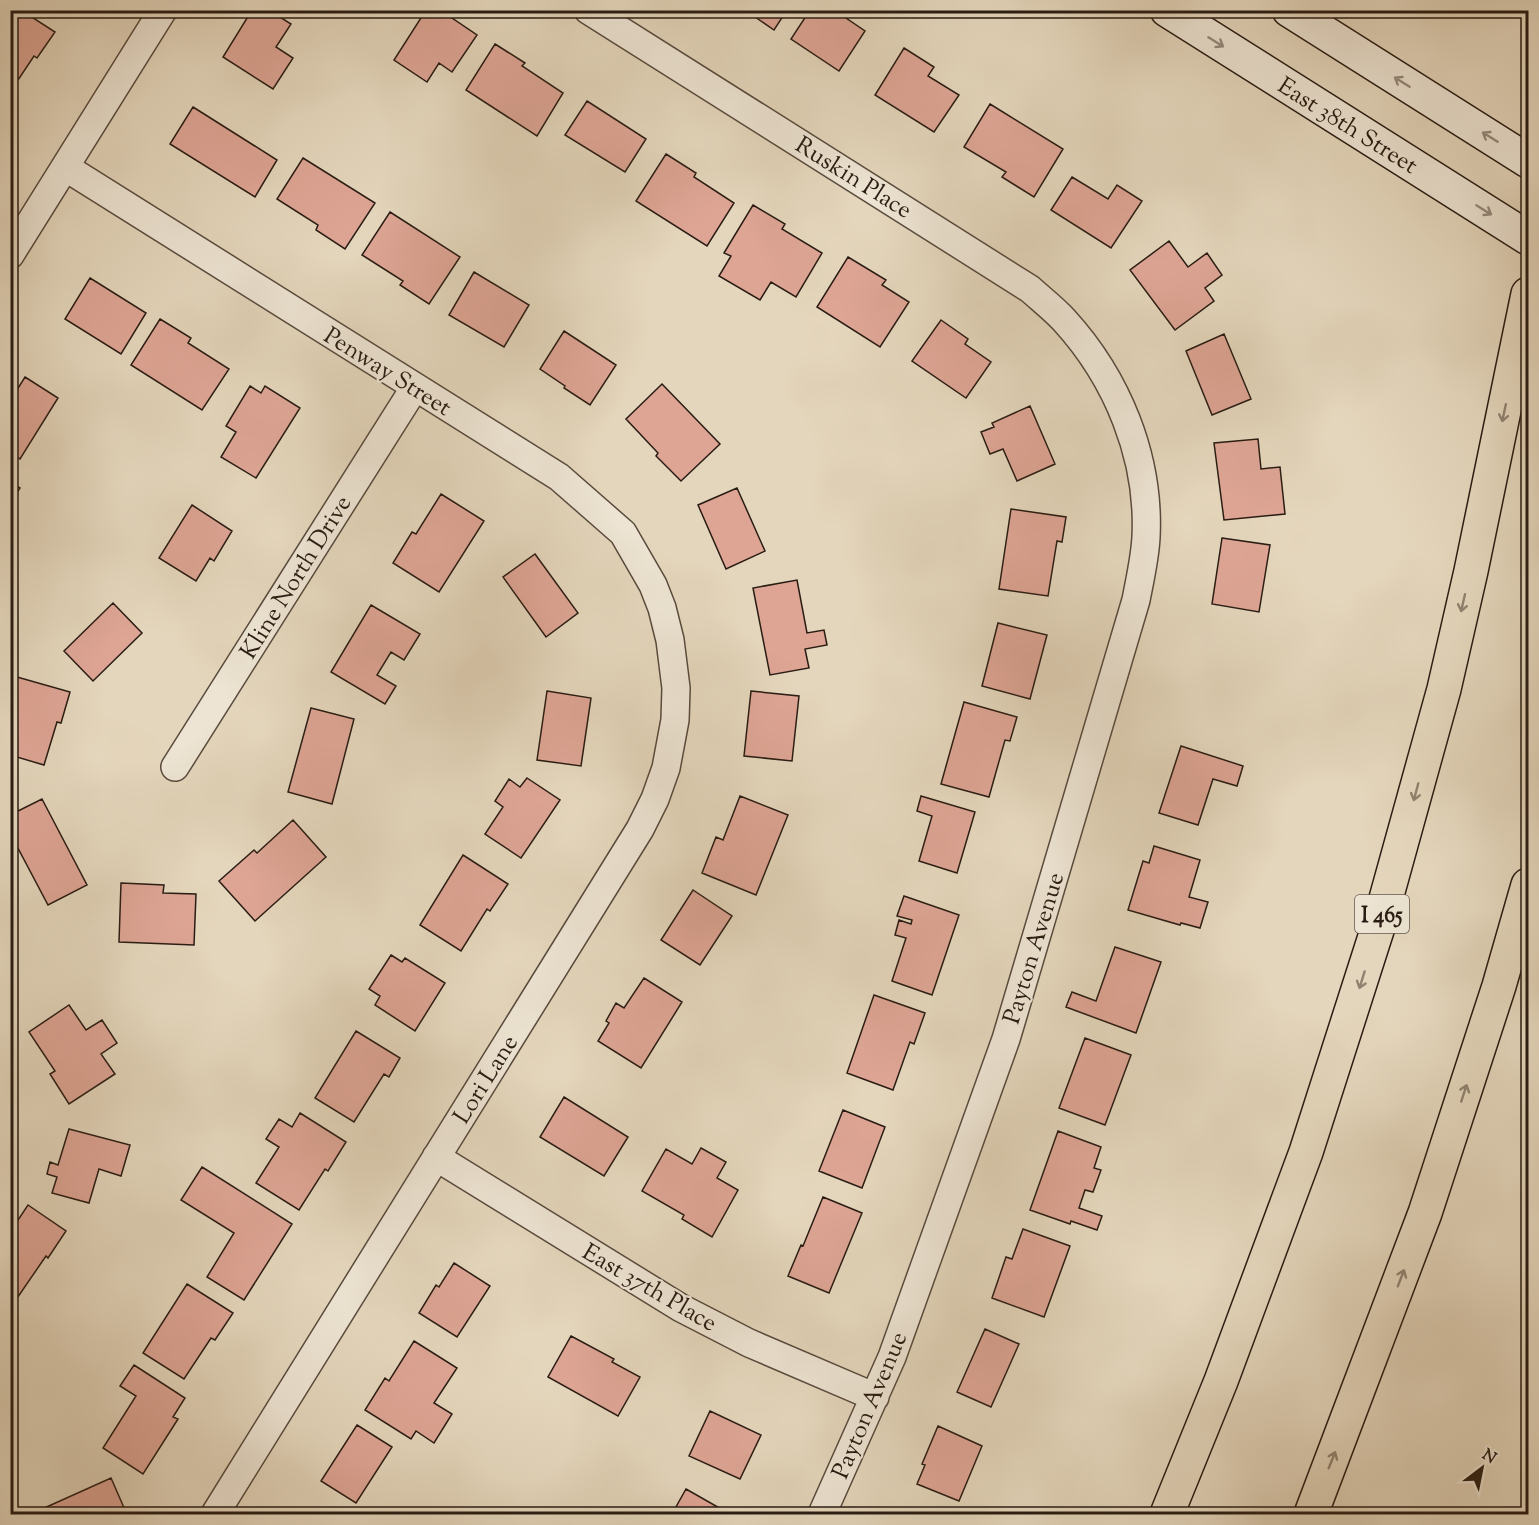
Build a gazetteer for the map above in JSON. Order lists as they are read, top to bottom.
{
  "streets": {
    "highway": ["I 465"],
    "main road": ["East 38th Street"],
    "street": [
      "Ruskin Place",
      "Penway Street",
      "Kline North Drive",
      "Payton Avenue",
      "Lori Lane",
      "East 37th Place"
    ]
  },
  "crossings": [
    ["Ruskin Place", "Payton Avenue"],
    ["Penway Street", "Kline North Drive"],
    ["Penway Street", "Lori Lane"],
    ["Payton Avenue", "East 37th Place"],
    ["Lori Lane", "East 37th Place"]
  ],
  "north": "top right"
}
